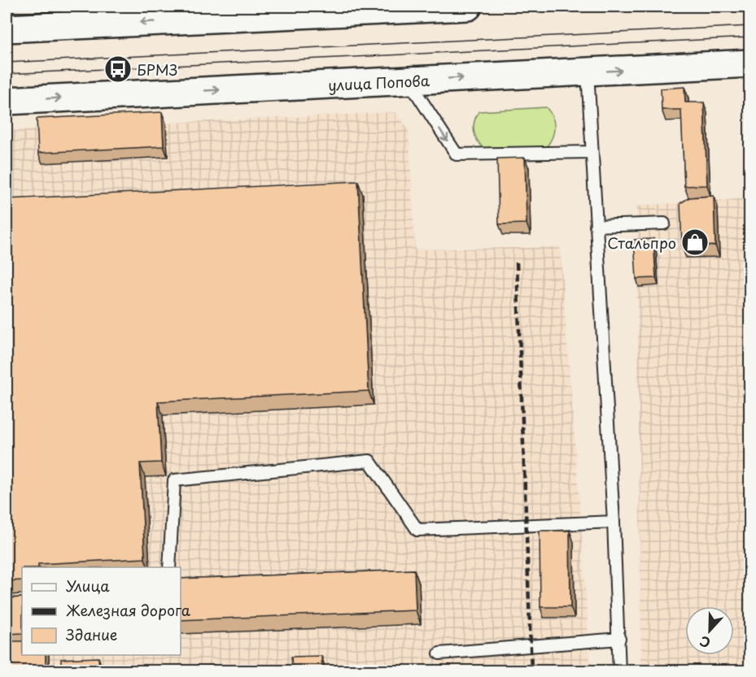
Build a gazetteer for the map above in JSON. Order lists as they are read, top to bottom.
{
  "streets": {
    "main road": ["улица Попова"]
  },
  "places": {
    "bus stop": ["БРМЗ"],
    "shop": ["Стальпро"]
  },
  "legend": ["Улица", "Железная дорога", "Здание"],
  "north": "bottom"
}
